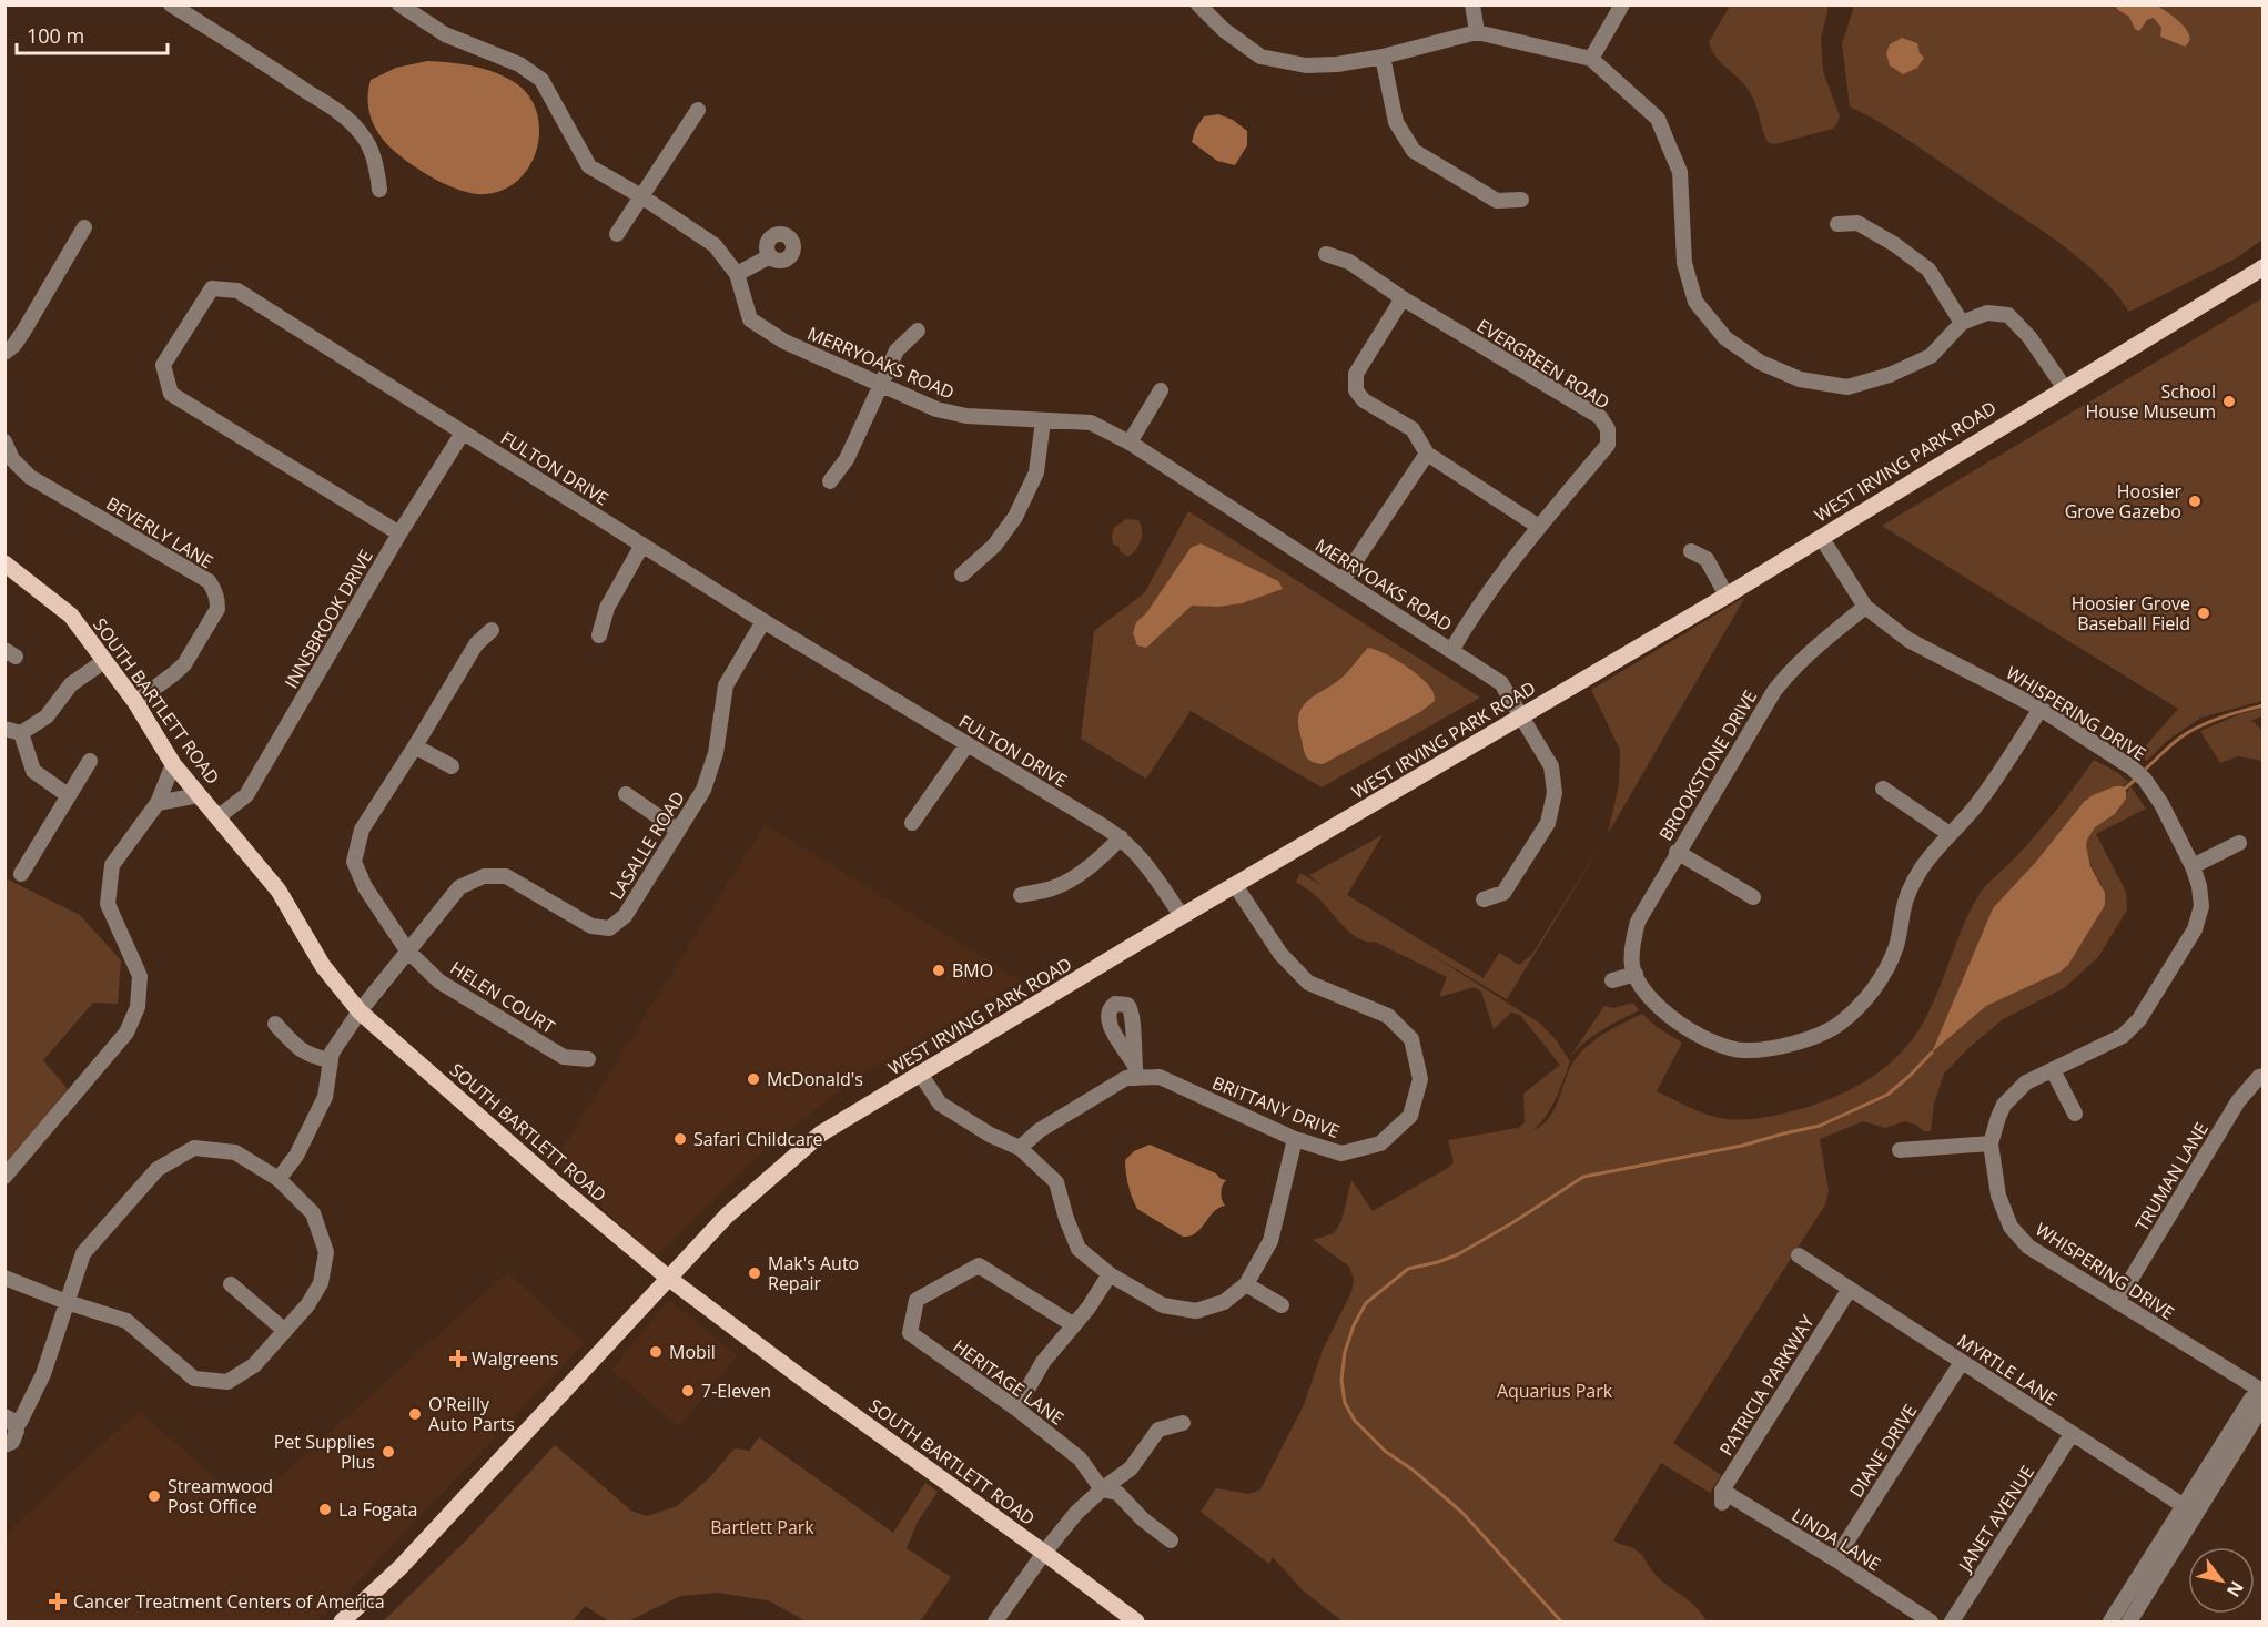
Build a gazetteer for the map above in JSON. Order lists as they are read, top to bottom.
{
  "streets": {
    "main road": ["WEST IRVING PARK ROAD", "SOUTH BARTLETT ROAD"],
    "street": [
      "MERRYOAKS ROAD",
      "EVERGREEN ROAD",
      "FULTON DRIVE",
      "BEVERLY LANE",
      "INNSBROOK DRIVE",
      "WHISPERING DRIVE",
      "BROOKSTONE DRIVE",
      "LASALLE ROAD",
      "HELEN COURT",
      "BRITTANY DRIVE",
      "TRUMAN LANE",
      "MYRTLE LANE",
      "HERITAGE LANE",
      "PATRICIA PARKWAY",
      "DIANE DRIVE",
      "JANET AVENUE",
      "LINDA LANE"
    ]
  },
  "crossings": [
    ["MERRYOAKS ROAD", "EVERGREEN ROAD"],
    ["MERRYOAKS ROAD", "WEST IRVING PARK ROAD"],
    ["WEST IRVING PARK ROAD", "FULTON DRIVE"],
    ["WEST IRVING PARK ROAD", "SOUTH BARTLETT ROAD"],
    ["WEST IRVING PARK ROAD", "WHISPERING DRIVE"],
    ["WEST IRVING PARK ROAD", "BRITTANY DRIVE"],
    ["FULTON DRIVE", "INNSBROOK DRIVE"],
    ["FULTON DRIVE", "LASALLE ROAD"],
    ["BEVERLY LANE", "SOUTH BARTLETT ROAD"],
    ["INNSBROOK DRIVE", "SOUTH BARTLETT ROAD"],
    ["SOUTH BARTLETT ROAD", "LASALLE ROAD"],
    ["WHISPERING DRIVE", "BROOKSTONE DRIVE"],
    ["WHISPERING DRIVE", "TRUMAN LANE"],
    ["LASALLE ROAD", "HELEN COURT"],
    ["MYRTLE LANE", "PATRICIA PARKWAY"],
    ["MYRTLE LANE", "DIANE DRIVE"],
    ["MYRTLE LANE", "JANET AVENUE"],
    ["PATRICIA PARKWAY", "LINDA LANE"],
    ["DIANE DRIVE", "LINDA LANE"]
  ],
  "parks": ["Aquarius Park", "Bartlett Park"],
  "places": {
    "other": [
      "School House Museum",
      "Hoosier Grove Gazebo",
      "Hoosier Grove Baseball Field",
      "BMO",
      "McDonald's",
      "Safari Childcare",
      "Mak's Auto Repair",
      "Mobil",
      "7-Eleven",
      "O'Reilly Auto Parts",
      "Pet Supplies Plus",
      "Streamwood Post Office",
      "La Fogata"
    ],
    "health": ["Walgreens", "Cancer Treatment Centers of America"]
  },
  "scale_bar": "100 m",
  "north": "bottom right"
}
